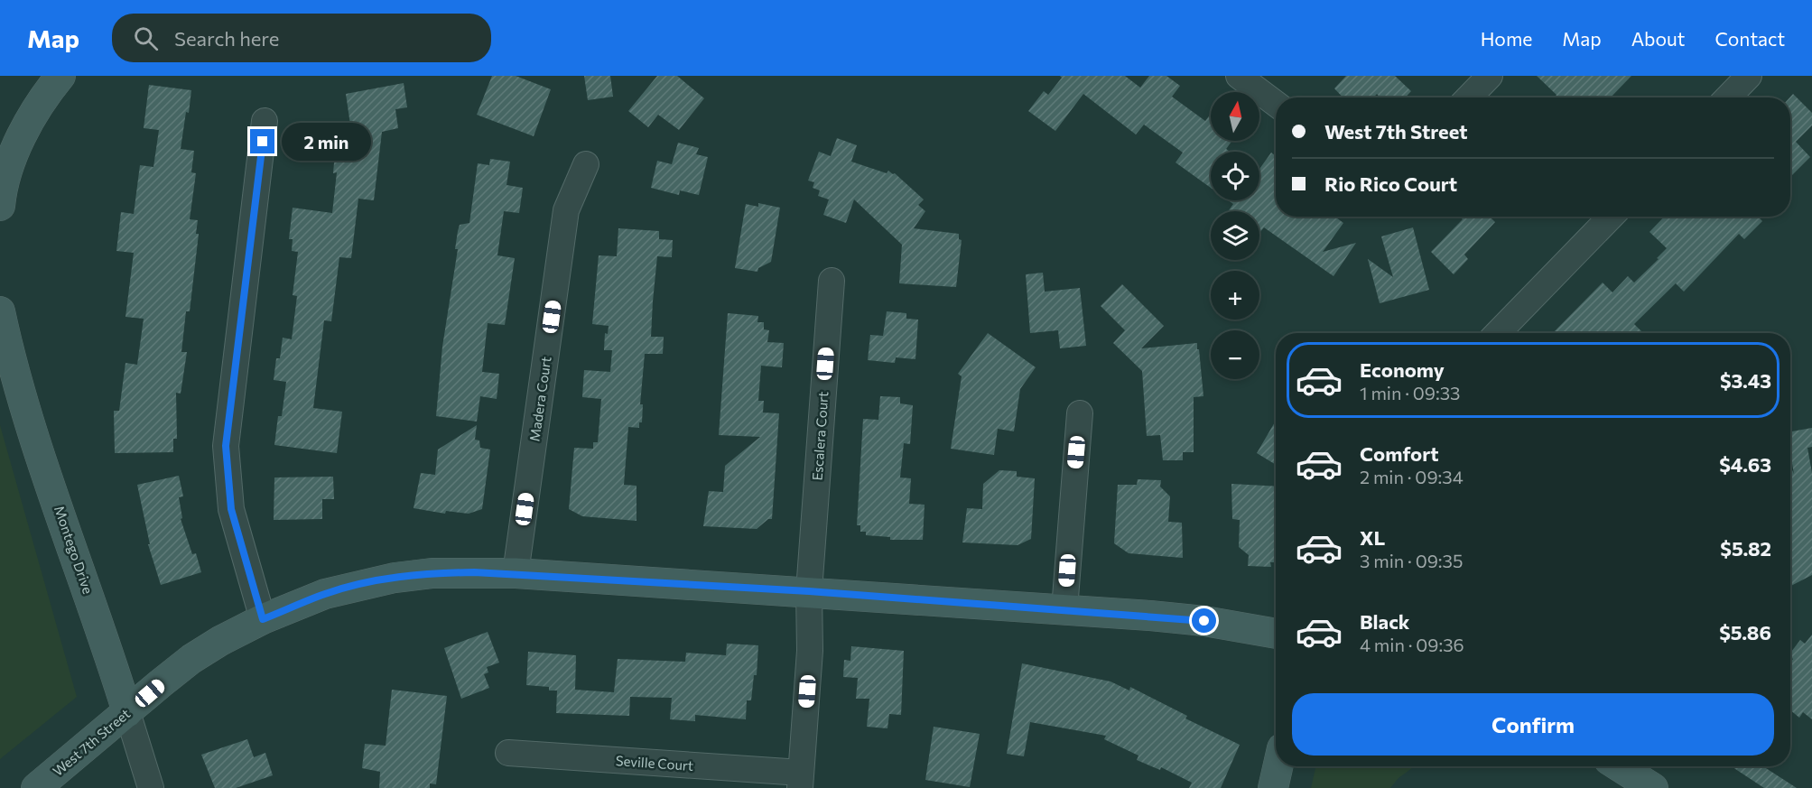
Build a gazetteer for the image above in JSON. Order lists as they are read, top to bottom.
{
  "streets": {
    "main road": ["Montego Drive", "West 7th Street"],
    "street": ["Madera Court", "Escalera Court", "Seville Court"]
  },
  "crossings": [
    ["Madera Court", "West 7th Street"],
    ["Escalera Court", "West 7th Street"],
    ["Escalera Court", "Seville Court"],
    ["Montego Drive", "West 7th Street"]
  ],
  "north": "top",
  "page": {
    "header": "Map",
    "search": "Search here",
    "nav": [
      "Home",
      "Map",
      "About",
      "Contact"
    ],
    "map_buttons": ["+", "−"],
    "banner": ["West 7th Street", "Rio Rico Court"],
    "bubble": "2 min",
    "list": [
      {
        "name": "Economy",
        "note": "1 min · 09:33",
        "value": "$3.43"
      },
      {
        "name": "Comfort",
        "note": "2 min · 09:34",
        "value": "$4.63"
      },
      {
        "name": "XL",
        "note": "3 min · 09:35",
        "value": "$5.82"
      },
      {
        "name": "Black",
        "note": "4 min · 09:36",
        "value": "$5.86"
      }
    ],
    "buttons": "Confirm"
  }
}
